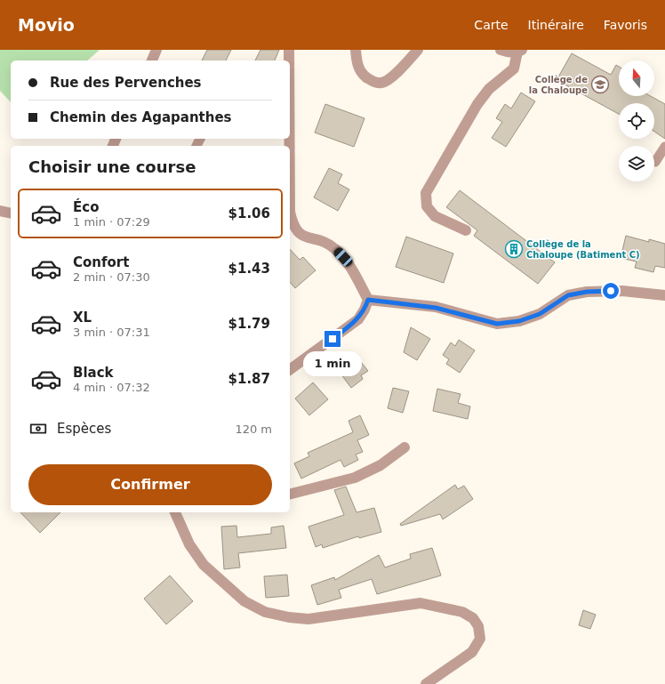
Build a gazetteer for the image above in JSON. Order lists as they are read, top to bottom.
{
  "places": {
    "school or university": ["Collège de la Chaloupe"],
    "building": ["Collège de la Chaloupe (Batiment C)"]
  },
  "north": "top",
  "page": {
    "header": "Movio",
    "nav": ["Carte", "Itinéraire", "Favoris"],
    "banner": ["Rue des Pervenches", "Chemin des Agapanthes"],
    "heading": "Choisir une course",
    "list": [
      {
        "name": "Éco",
        "note": "1 min · 07:29",
        "value": "$1.06"
      },
      {
        "name": "Confort",
        "note": "2 min · 07:30",
        "value": "$1.43"
      },
      {
        "name": "XL",
        "note": "3 min · 07:31",
        "value": "$1.79"
      },
      {
        "name": "Black",
        "note": "4 min · 07:32",
        "value": "$1.87"
      }
    ],
    "bubble": "1 min",
    "pay": ["Espèces", "120 m"],
    "buttons": "Confirmer"
  }
}
